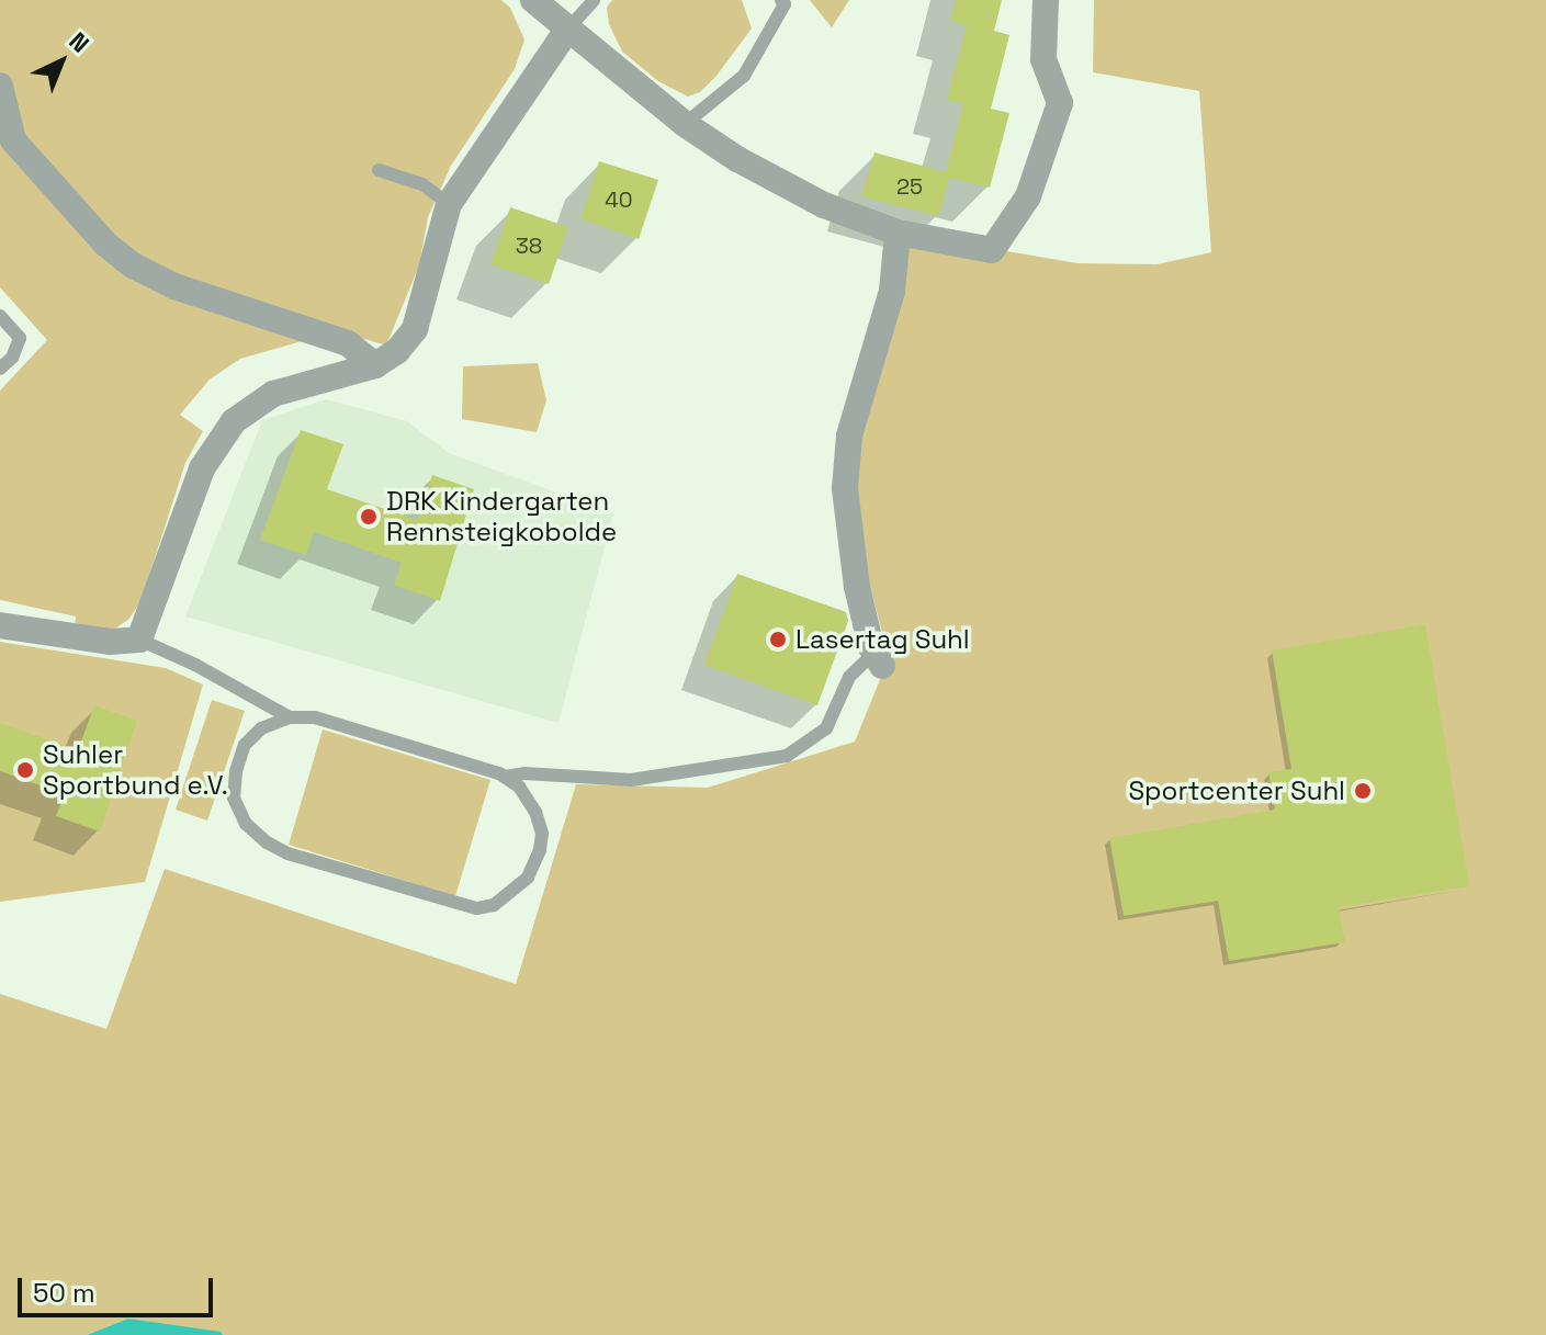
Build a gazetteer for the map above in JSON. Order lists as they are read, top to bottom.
{
  "places": [
    "DRK Kindergarten Rennsteigkobolde",
    "Lasertag Suhl",
    "Suhler Sportbund e.V.",
    "Sportcenter Suhl"
  ],
  "house_numbers": ["25", "40", "38"],
  "scale_bar": "50 m",
  "north": "top right"
}
